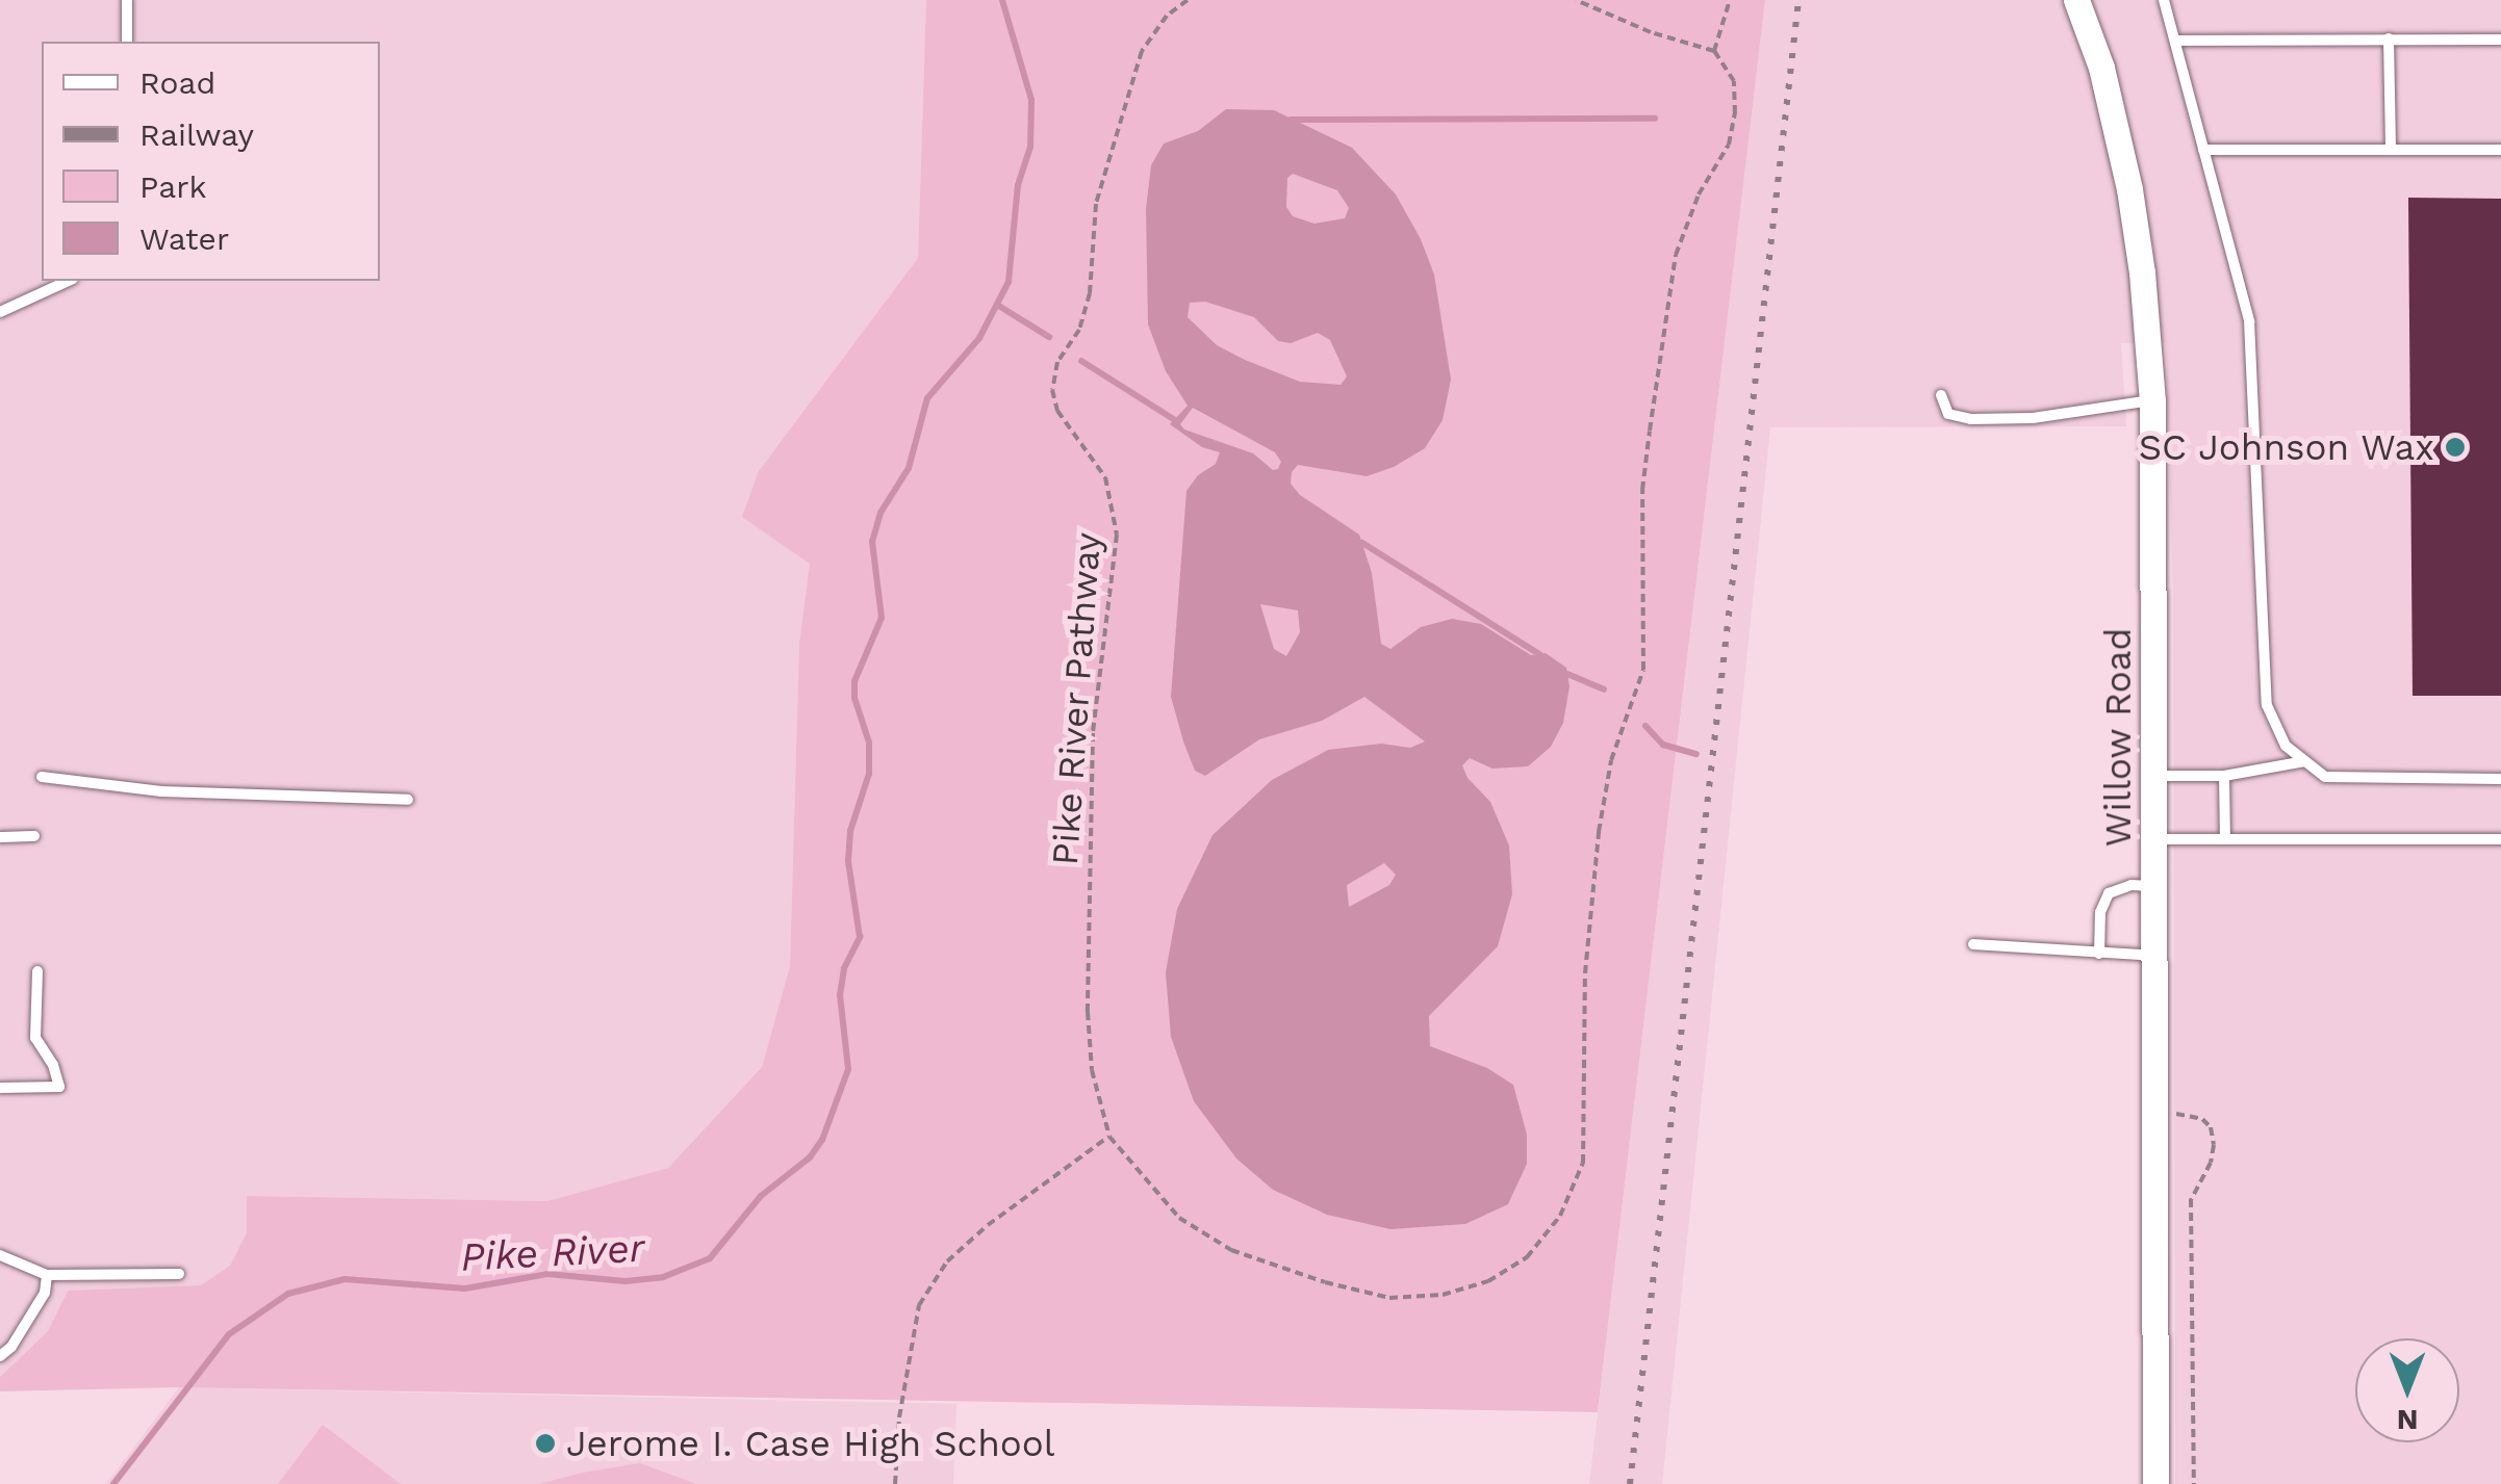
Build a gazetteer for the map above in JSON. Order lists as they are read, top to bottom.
{
  "streets": {
    "street": ["Willow Road"],
    "path": ["Pike River Pathway"]
  },
  "water": ["Pike River"],
  "places": ["SC Johnson Wax", "Jerome I. Case High School"],
  "legend": [
    "Road",
    "Railway",
    "Park",
    "Water"
  ],
  "north": "bottom"
}
